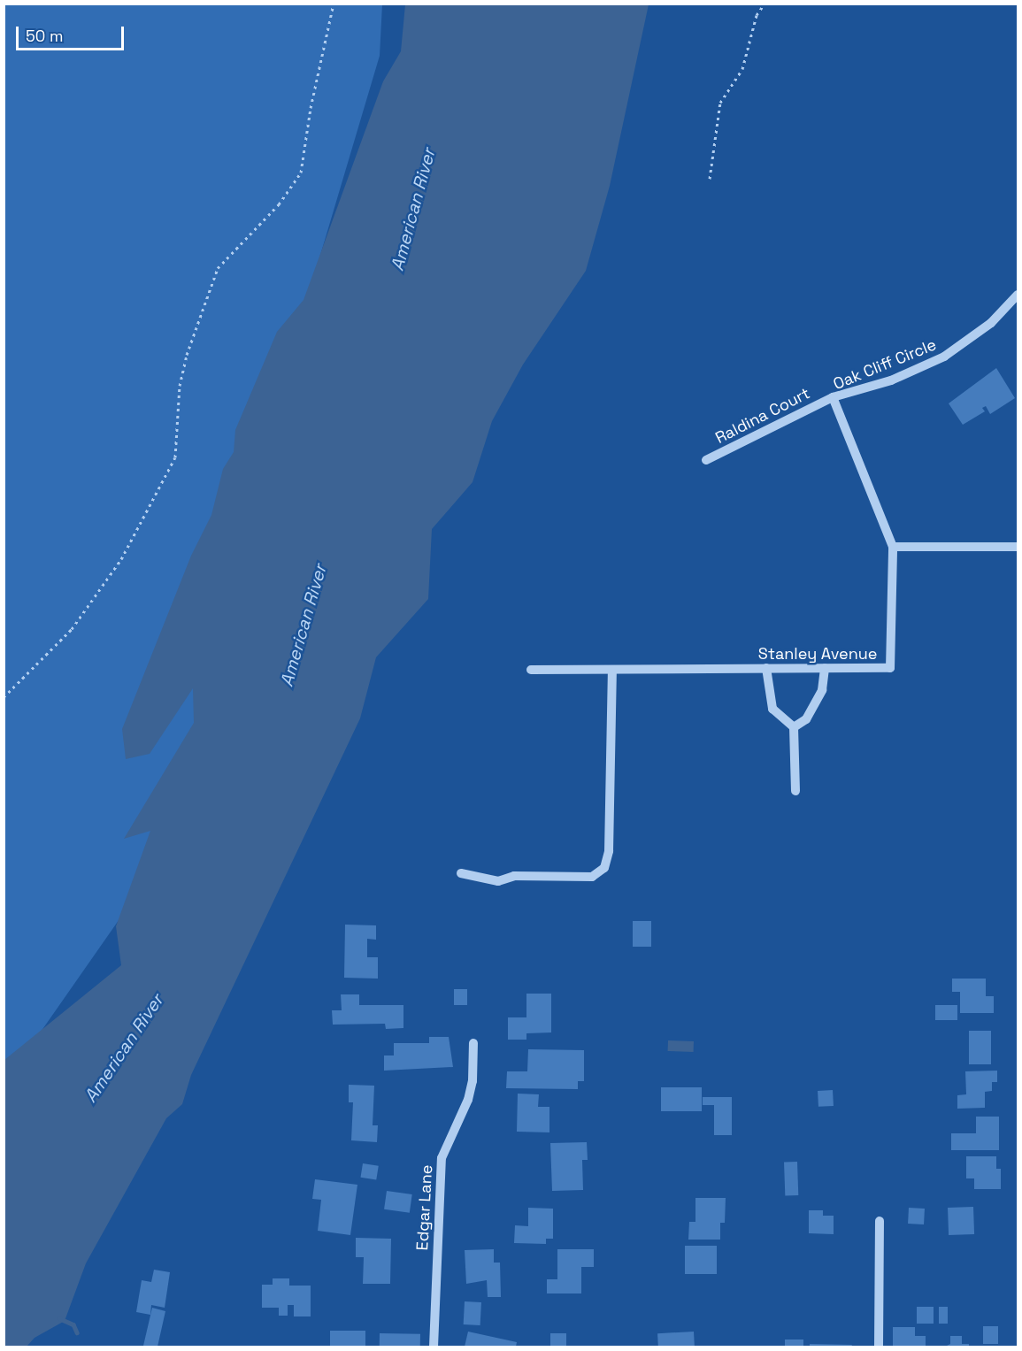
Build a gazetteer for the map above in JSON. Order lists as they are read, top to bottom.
{
  "streets": {
    "street": [
      "Oak Cliff Circle",
      "Raldina Court",
      "Stanley Avenue",
      "Edgar Lane"
    ]
  },
  "crossings": [
    ["Oak Cliff Circle", "Raldina Court"],
    ["Oak Cliff Circle", "Stanley Avenue"]
  ],
  "water": ["American River"],
  "scale_bar": "50 m"
}
